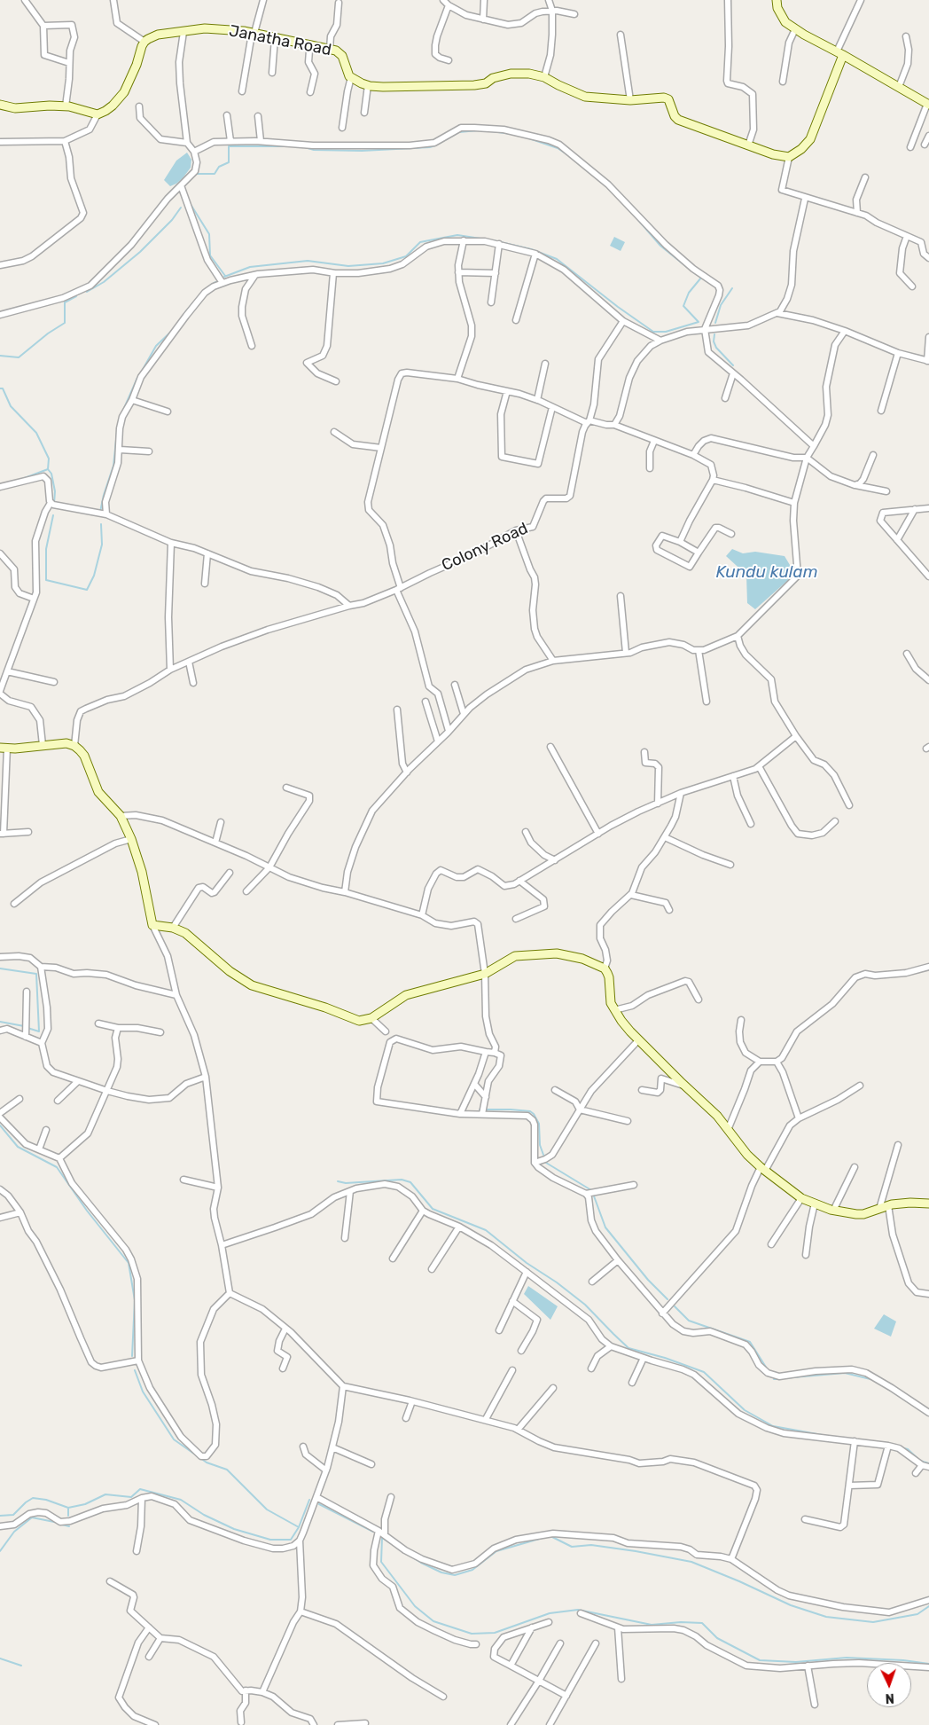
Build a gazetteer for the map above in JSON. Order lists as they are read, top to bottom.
{
  "streets": {
    "main road": ["Janatha Road"],
    "street": ["Colony Road"]
  },
  "water": ["Kundu kulam"],
  "north": "bottom"
}
